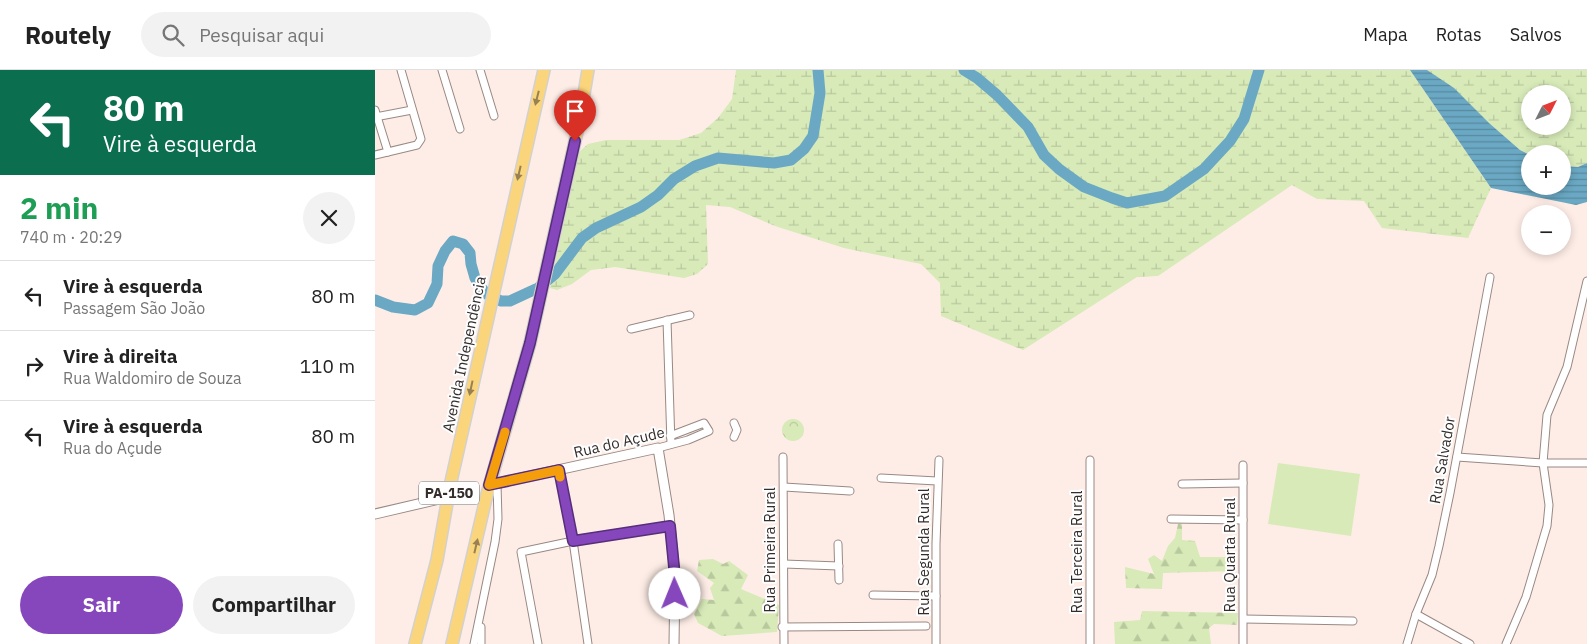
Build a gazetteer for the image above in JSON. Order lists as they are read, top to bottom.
{
  "streets": {
    "main road": ["Avenida Independência", "PA-150"],
    "street": [
      "Rua do Açude",
      "Rua Salvador",
      "Rua Primeira Rural",
      "Rua Segunda Rural",
      "Rua Terceira Rural",
      "Rua Quarta Rural"
    ]
  },
  "crossings": [
    ["Rua do Açude", "PA-150"]
  ],
  "north": "top right",
  "page": {
    "header": "Routely",
    "search": "Pesquisar aqui",
    "nav": ["Mapa", "Rotas", "Salvos"],
    "turn": ["80 m", "Vire à esquerda"],
    "map_buttons": ["+", "−"],
    "heading": ["2 min", "740 m · 20:29"],
    "list": [
      {
        "name": "Vire à esquerda",
        "note": "Passagem São João",
        "value": "80 m"
      },
      {
        "name": "Vire à direita",
        "note": "Rua Waldomiro de Souza",
        "value": "110 m"
      },
      {
        "name": "Vire à esquerda",
        "note": "Rua do Açude",
        "value": "80 m"
      }
    ],
    "buttons": ["Sair", "Compartilhar"]
  }
}
